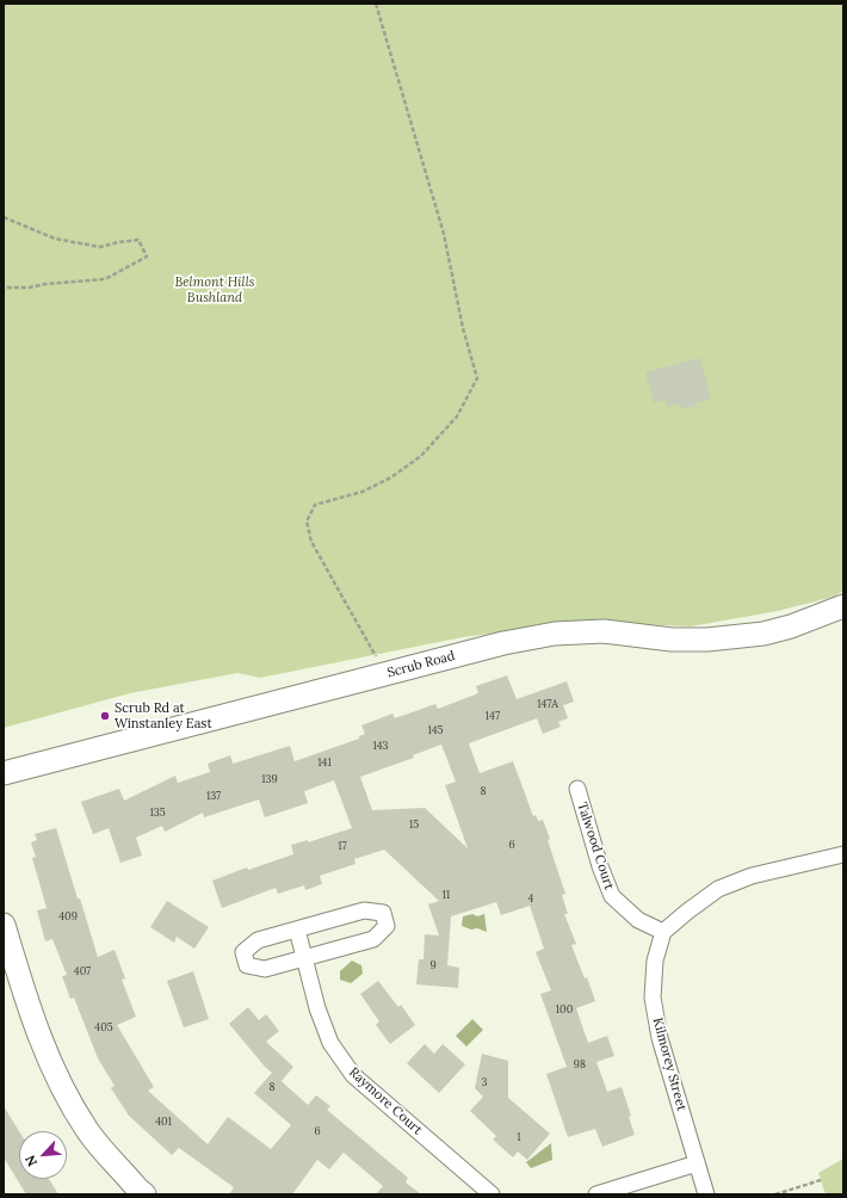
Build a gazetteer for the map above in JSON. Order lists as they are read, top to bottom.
{
  "streets": {
    "main road": ["Scrub Road"],
    "street": ["Talwood Court", "Kilmorey Street", "Raymore Court"]
  },
  "crossings": [
    ["Talwood Court", "Kilmorey Street"]
  ],
  "parks": ["Belmont Hills Bushland"],
  "places": ["Scrub Rd at Winstanley East"],
  "house_numbers": [
    "147A",
    "147",
    "145",
    "143",
    "141",
    "139",
    "8",
    "137",
    "135",
    "15",
    "6",
    "17",
    "11",
    "4",
    "409",
    "9",
    "407",
    "100",
    "405",
    "98",
    "3",
    "8",
    "401",
    "6",
    "1"
  ],
  "north": "bottom left"
}
